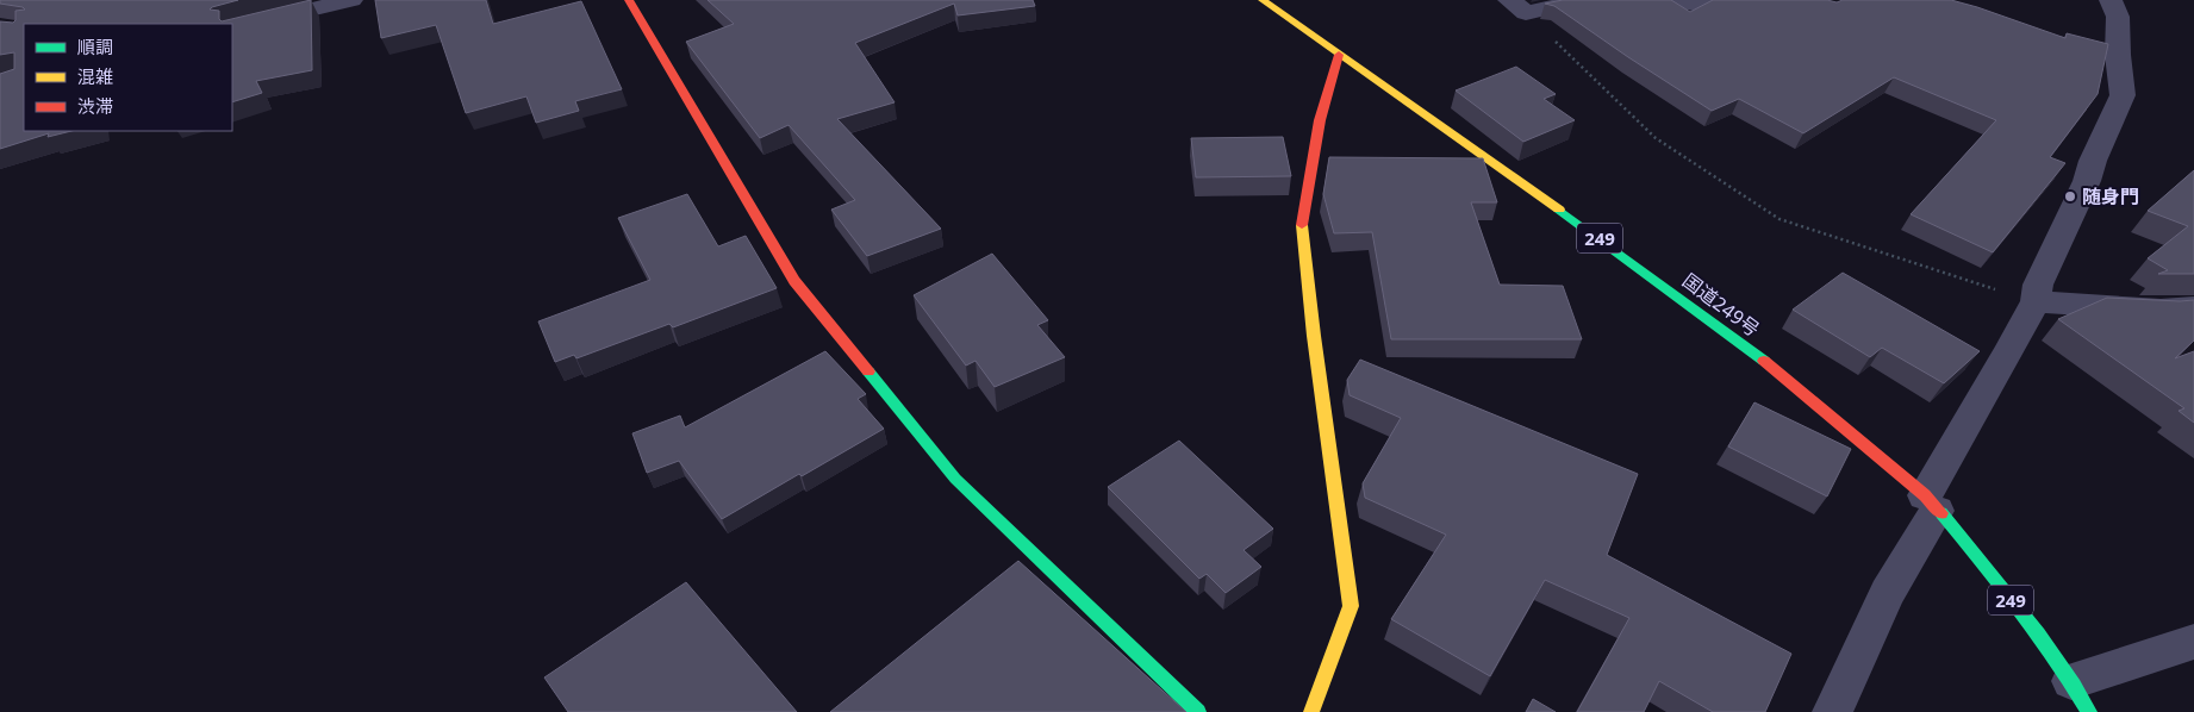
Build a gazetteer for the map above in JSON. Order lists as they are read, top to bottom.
{
  "streets": {
    "main road": ["249", "国道249号"]
  },
  "places": ["随身門"],
  "legend": ["順調", "混雑", "渋滞"]
}
